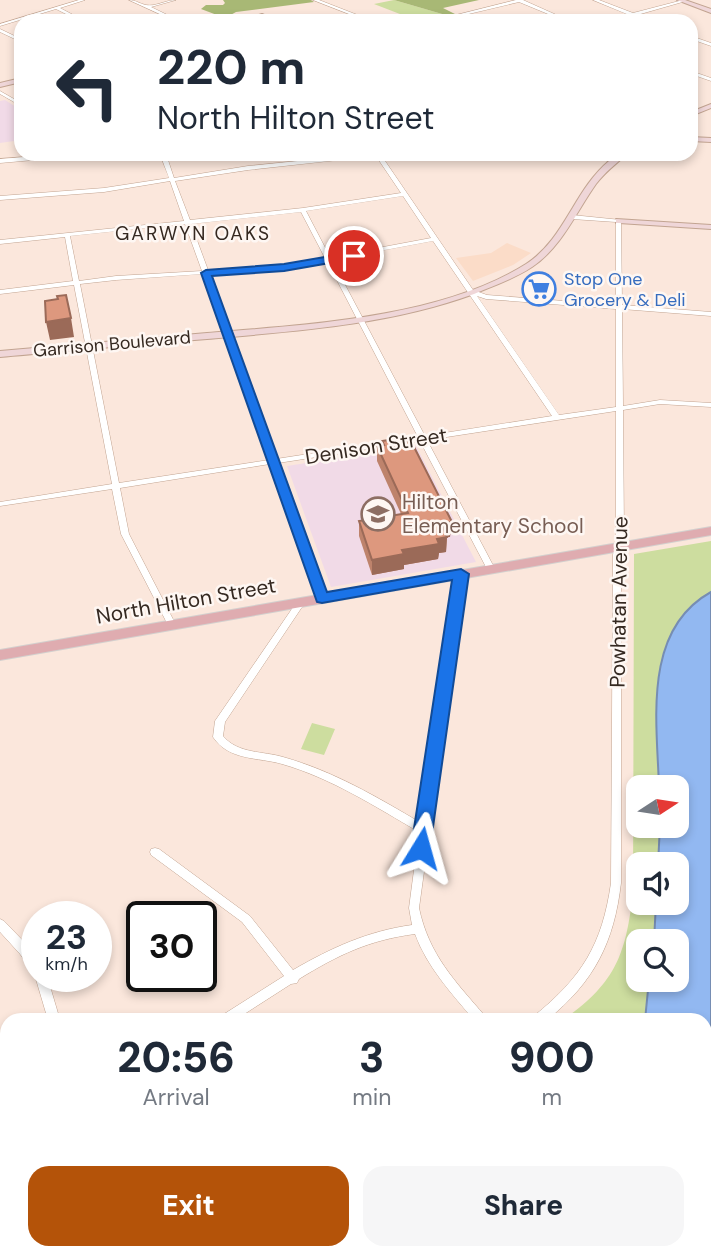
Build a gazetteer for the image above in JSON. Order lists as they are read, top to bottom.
{
  "streets": {
    "main road": ["Garrison Boulevard", "North Hilton Street"],
    "street": ["Denison Street", "Powhatan Avenue"]
  },
  "crossings": [
    ["Denison Street", "Powhatan Avenue"],
    ["North Hilton Street", "Powhatan Avenue"]
  ],
  "districts": ["GARWYN OAKS"],
  "places": {
    "supermarket": ["Stop One Grocery & Deli"],
    "school or university": ["Hilton Elementary School"]
  },
  "north": "right",
  "page": {
    "turn": ["220 m", "North Hilton Street"],
    "speed": "23 km/h",
    "limit": "30",
    "eta": [
      "20:56",
      "Arrival",
      "3",
      "min",
      "900",
      "m"
    ],
    "buttons": ["Exit", "Share"]
  }
}
